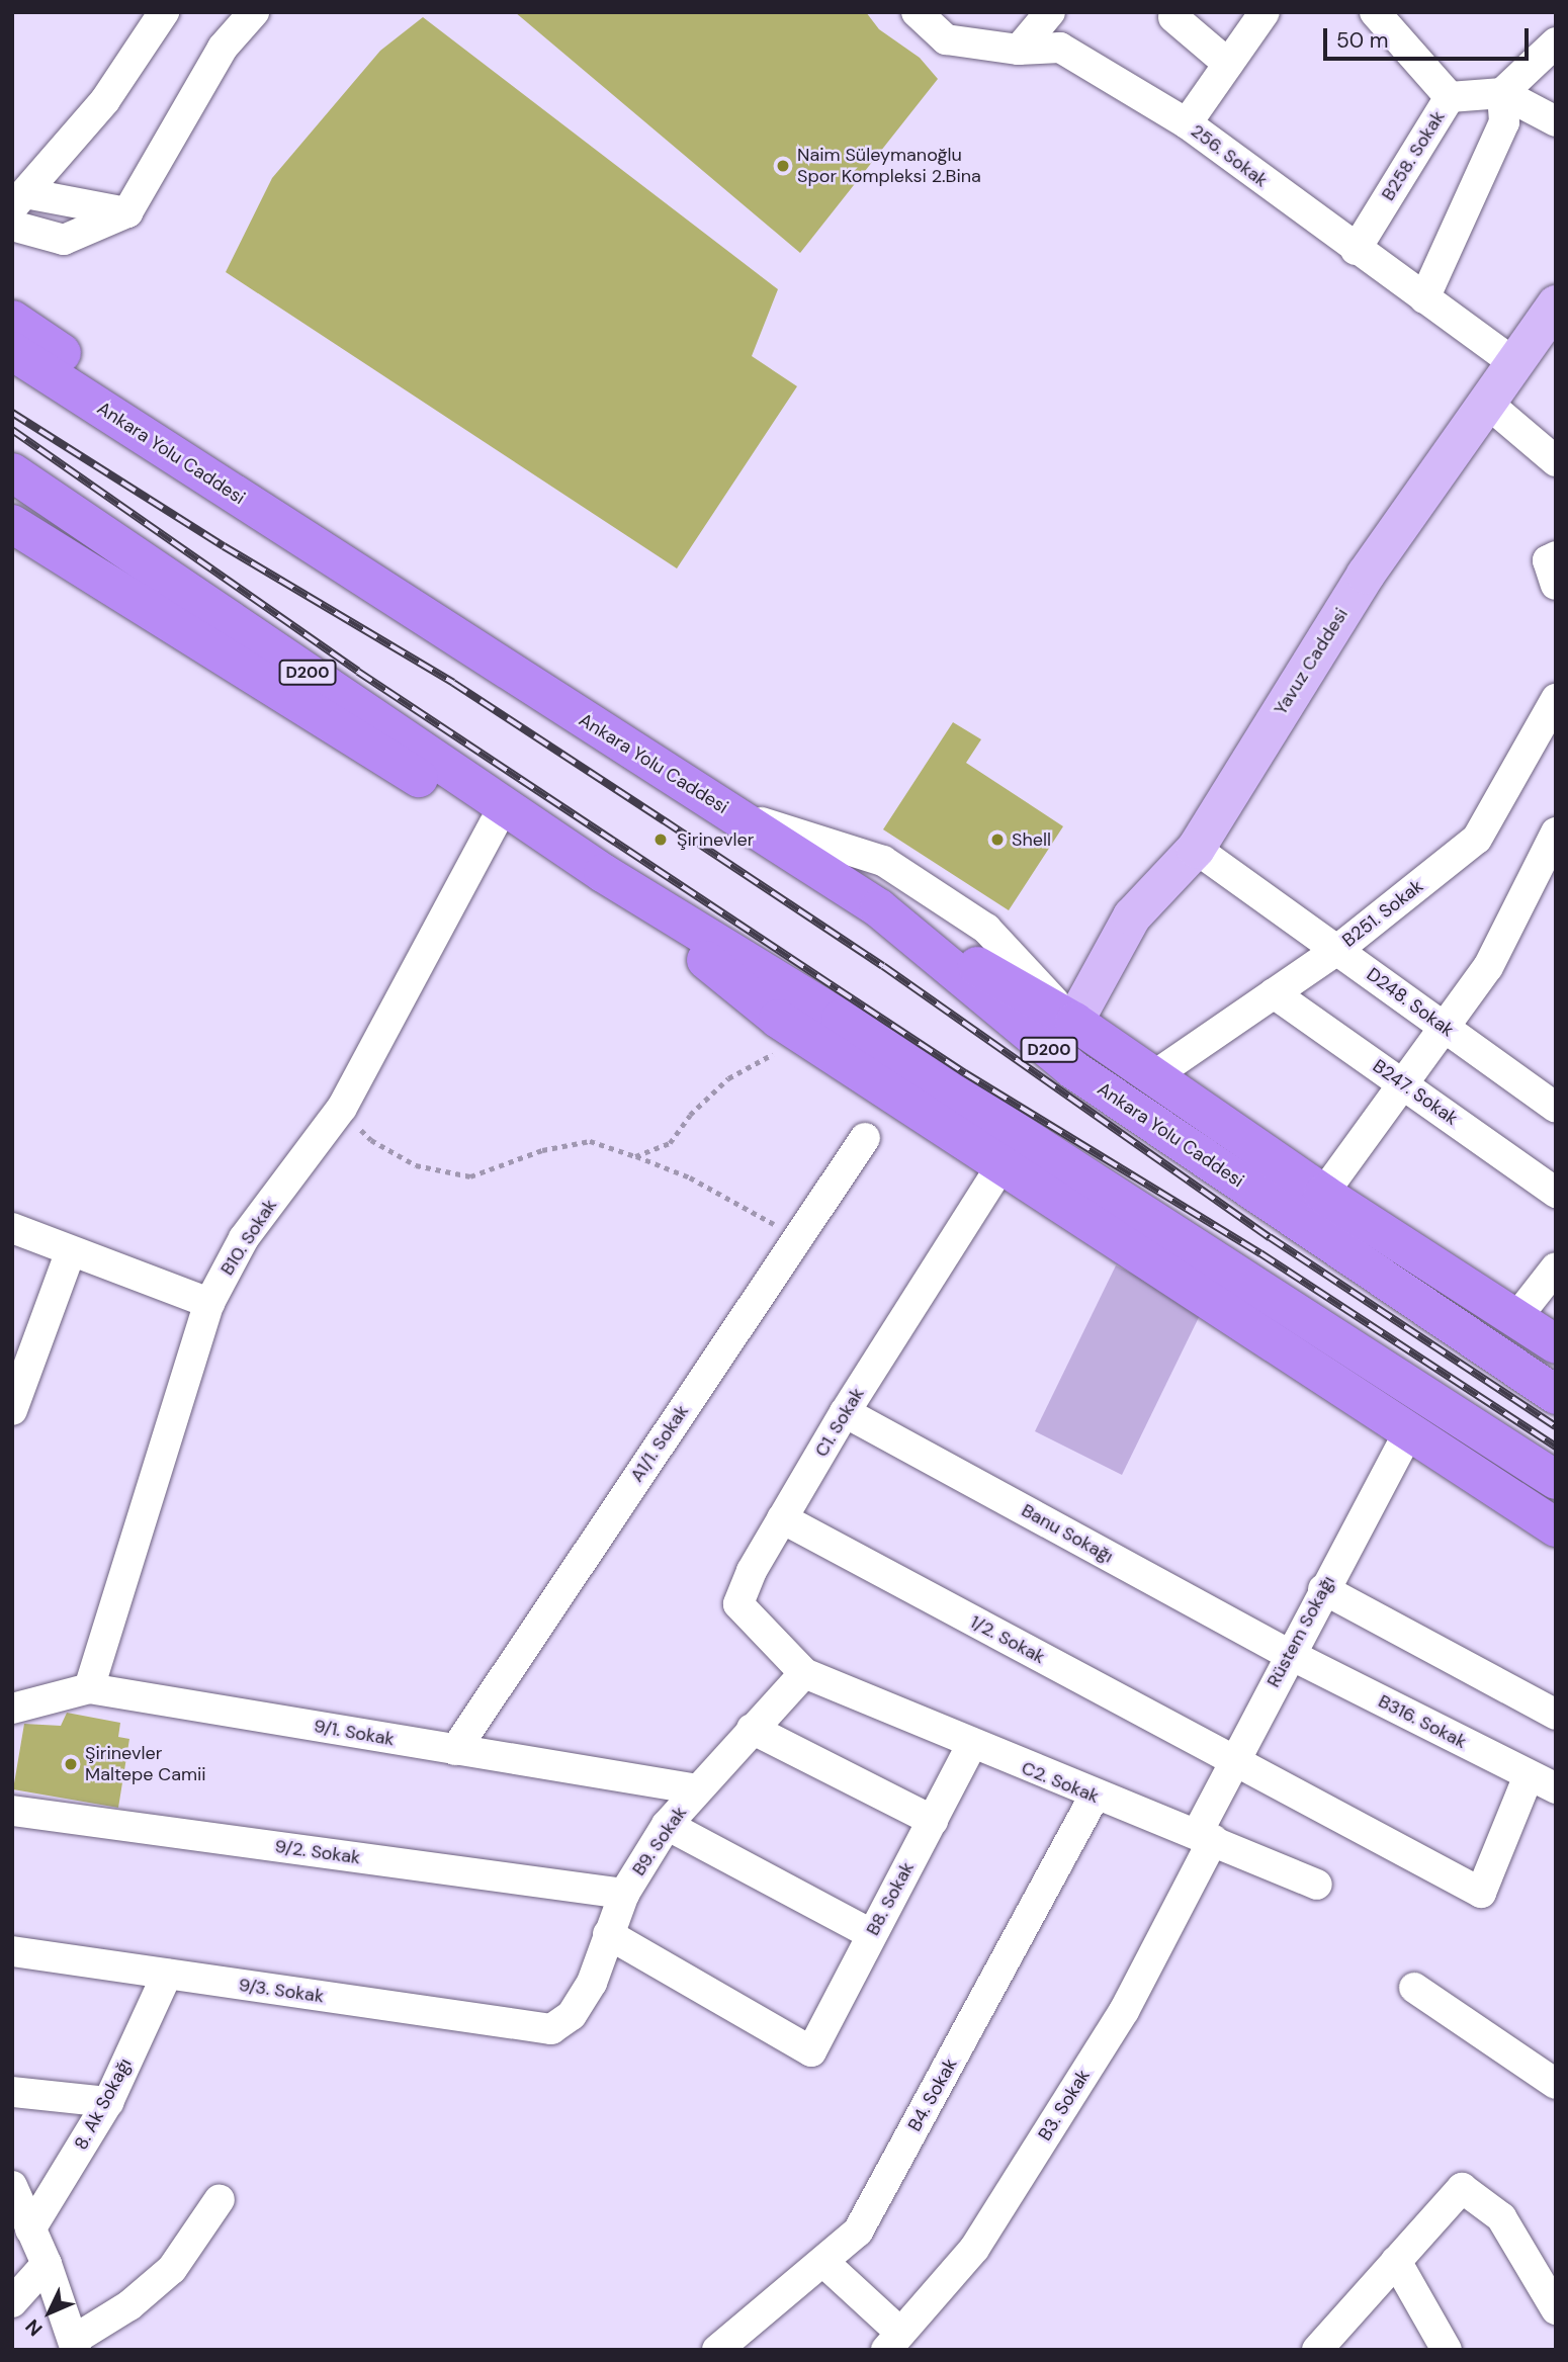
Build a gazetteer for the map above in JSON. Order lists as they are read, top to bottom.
{
  "streets": {
    "highway": ["Ankara Yolu Caddesi", "D200"],
    "main road": ["Yavuz Caddesi"],
    "street": [
      "256. Sokak",
      "B258. Sokak",
      "B251. Sokak",
      "D248. Sokak",
      "B247. Sokak",
      "B10. Sokak",
      "C1. Sokak",
      "A1/1. Sokak",
      "Banu Sokağı",
      "Rüstem Sokağı",
      "1/2. Sokak",
      "B316. Sokak",
      "9/1. Sokak",
      "C2. Sokak",
      "B9. Sokak",
      "9/2. Sokak",
      "B8. Sokak",
      "9/3. Sokak",
      "B4. Sokak",
      "8. Ak Sokağı",
      "B3. Sokak"
    ]
  },
  "crossings": [
    ["256. Sokak", "B258. Sokak"],
    ["256. Sokak", "Yavuz Caddesi"],
    ["Yavuz Caddesi", "D248. Sokak"],
    ["B251. Sokak", "D248. Sokak"],
    ["B251. Sokak", "B247. Sokak"],
    ["B10. Sokak", "9/1. Sokak"],
    ["C1. Sokak", "Banu Sokağı"],
    ["C1. Sokak", "1/2. Sokak"],
    ["C1. Sokak", "C2. Sokak"],
    ["C1. Sokak", "B9. Sokak"],
    ["A1/1. Sokak", "9/1. Sokak"],
    ["Banu Sokağı", "Rüstem Sokağı"],
    ["Banu Sokağı", "B316. Sokak"],
    ["Rüstem Sokağı", "1/2. Sokak"],
    ["Rüstem Sokağı", "B316. Sokak"],
    ["Rüstem Sokağı", "C2. Sokak"],
    ["Rüstem Sokağı", "B3. Sokak"],
    ["1/2. Sokak", "B316. Sokak"],
    ["9/1. Sokak", "B9. Sokak"],
    ["C2. Sokak", "B9. Sokak"],
    ["C2. Sokak", "B8. Sokak"],
    ["C2. Sokak", "B4. Sokak"],
    ["C2. Sokak", "B3. Sokak"],
    ["B9. Sokak", "9/2. Sokak"],
    ["B9. Sokak", "B8. Sokak"],
    ["B9. Sokak", "9/3. Sokak"],
    ["9/3. Sokak", "8. Ak Sokağı"]
  ],
  "places": [
    "Naim Süleymanoğlu Spor Kompleksi 2.Bina",
    "Şirinevler",
    "Shell",
    "Şirinevler Maltepe Camii"
  ],
  "scale_bar": "50 m",
  "north": "bottom left"
}
